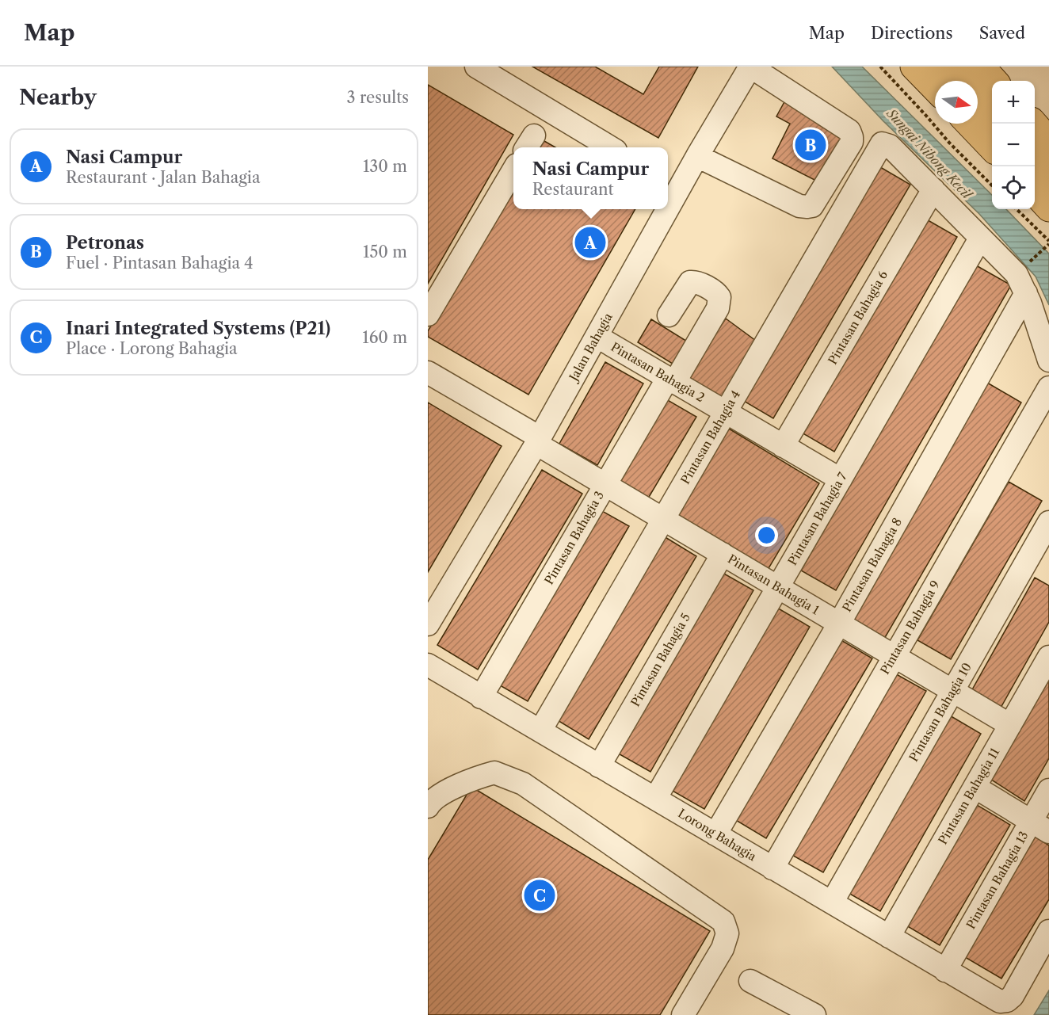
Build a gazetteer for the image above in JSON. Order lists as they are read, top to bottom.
{
  "streets": {
    "street": [
      "Pintasan Bahagia 6",
      "Jalan Bahagia",
      "Pintasan Bahagia 2",
      "Pintasan Bahagia 4",
      "Pintasan Bahagia 7",
      "Pintasan Bahagia 3",
      "Pintasan Bahagia 8",
      "Pintasan Bahagia 1",
      "Pintasan Bahagia 9",
      "Pintasan Bahagia 5",
      "Pintasan Bahagia 10",
      "Pintasan Bahagia 11",
      "Lorong Bahagia",
      "Pintasan Bahagia 13"
    ]
  },
  "crossings": [
    ["Pintasan Bahagia 6", "Pintasan Bahagia 2"],
    ["Pintasan Bahagia 6", "Pintasan Bahagia 4"],
    ["Jalan Bahagia", "Pintasan Bahagia 2"],
    ["Jalan Bahagia", "Pintasan Bahagia 1"],
    ["Pintasan Bahagia 2", "Pintasan Bahagia 4"],
    ["Pintasan Bahagia 2", "Pintasan Bahagia 7"],
    ["Pintasan Bahagia 2", "Pintasan Bahagia 3"],
    ["Pintasan Bahagia 4", "Pintasan Bahagia 1"],
    ["Pintasan Bahagia 4", "Lorong Bahagia"],
    ["Pintasan Bahagia 7", "Pintasan Bahagia 1"],
    ["Pintasan Bahagia 7", "Lorong Bahagia"],
    ["Pintasan Bahagia 3", "Pintasan Bahagia 1"],
    ["Pintasan Bahagia 3", "Lorong Bahagia"],
    ["Pintasan Bahagia 8", "Pintasan Bahagia 1"],
    ["Pintasan Bahagia 8", "Lorong Bahagia"],
    ["Pintasan Bahagia 1", "Pintasan Bahagia 9"],
    ["Pintasan Bahagia 1", "Pintasan Bahagia 5"],
    ["Pintasan Bahagia 1", "Pintasan Bahagia 10"],
    ["Pintasan Bahagia 1", "Pintasan Bahagia 11"],
    ["Pintasan Bahagia 9", "Lorong Bahagia"],
    ["Pintasan Bahagia 5", "Lorong Bahagia"],
    ["Pintasan Bahagia 10", "Lorong Bahagia"],
    ["Pintasan Bahagia 11", "Lorong Bahagia"],
    ["Lorong Bahagia", "Pintasan Bahagia 13"]
  ],
  "water": ["Sungai Nibong Kecil"],
  "north": "right",
  "page": {
    "header": "Map",
    "nav": ["Map", "Directions", "Saved"],
    "heading": ["Nearby", "3 results"],
    "map_buttons": ["+", "−"],
    "pins": ["B", "A", "C"],
    "list": [
      {
        "mark": "A",
        "name": "Nasi Campur",
        "note": "Restaurant · Jalan Bahagia",
        "value": "130 m"
      },
      {
        "mark": "B",
        "name": "Petronas",
        "note": "Fuel · Pintasan Bahagia 4",
        "value": "150 m"
      },
      {
        "mark": "C",
        "name": "Inari Integrated Systems (P21)",
        "note": "Place · Lorong Bahagia",
        "value": "160 m"
      }
    ],
    "popup": ["Nasi Campur", "Restaurant"]
  }
}
